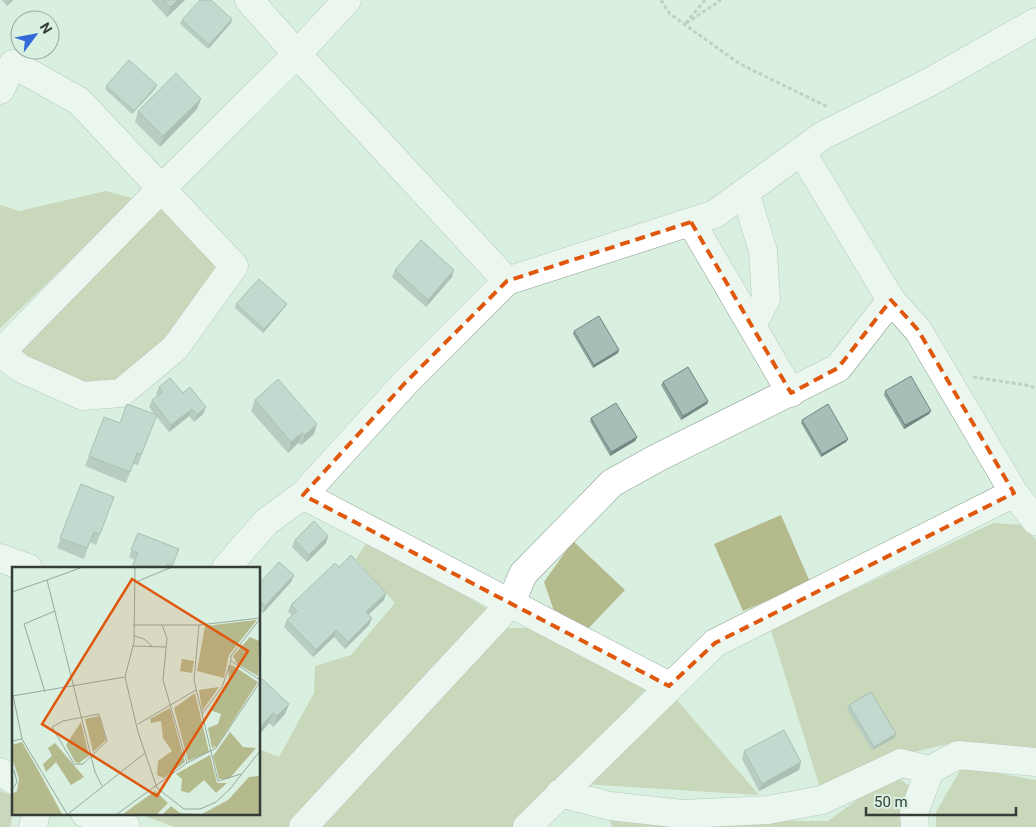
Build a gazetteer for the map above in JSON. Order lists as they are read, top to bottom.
{
  "scale_bar": "50 m",
  "north": "top right"
}
